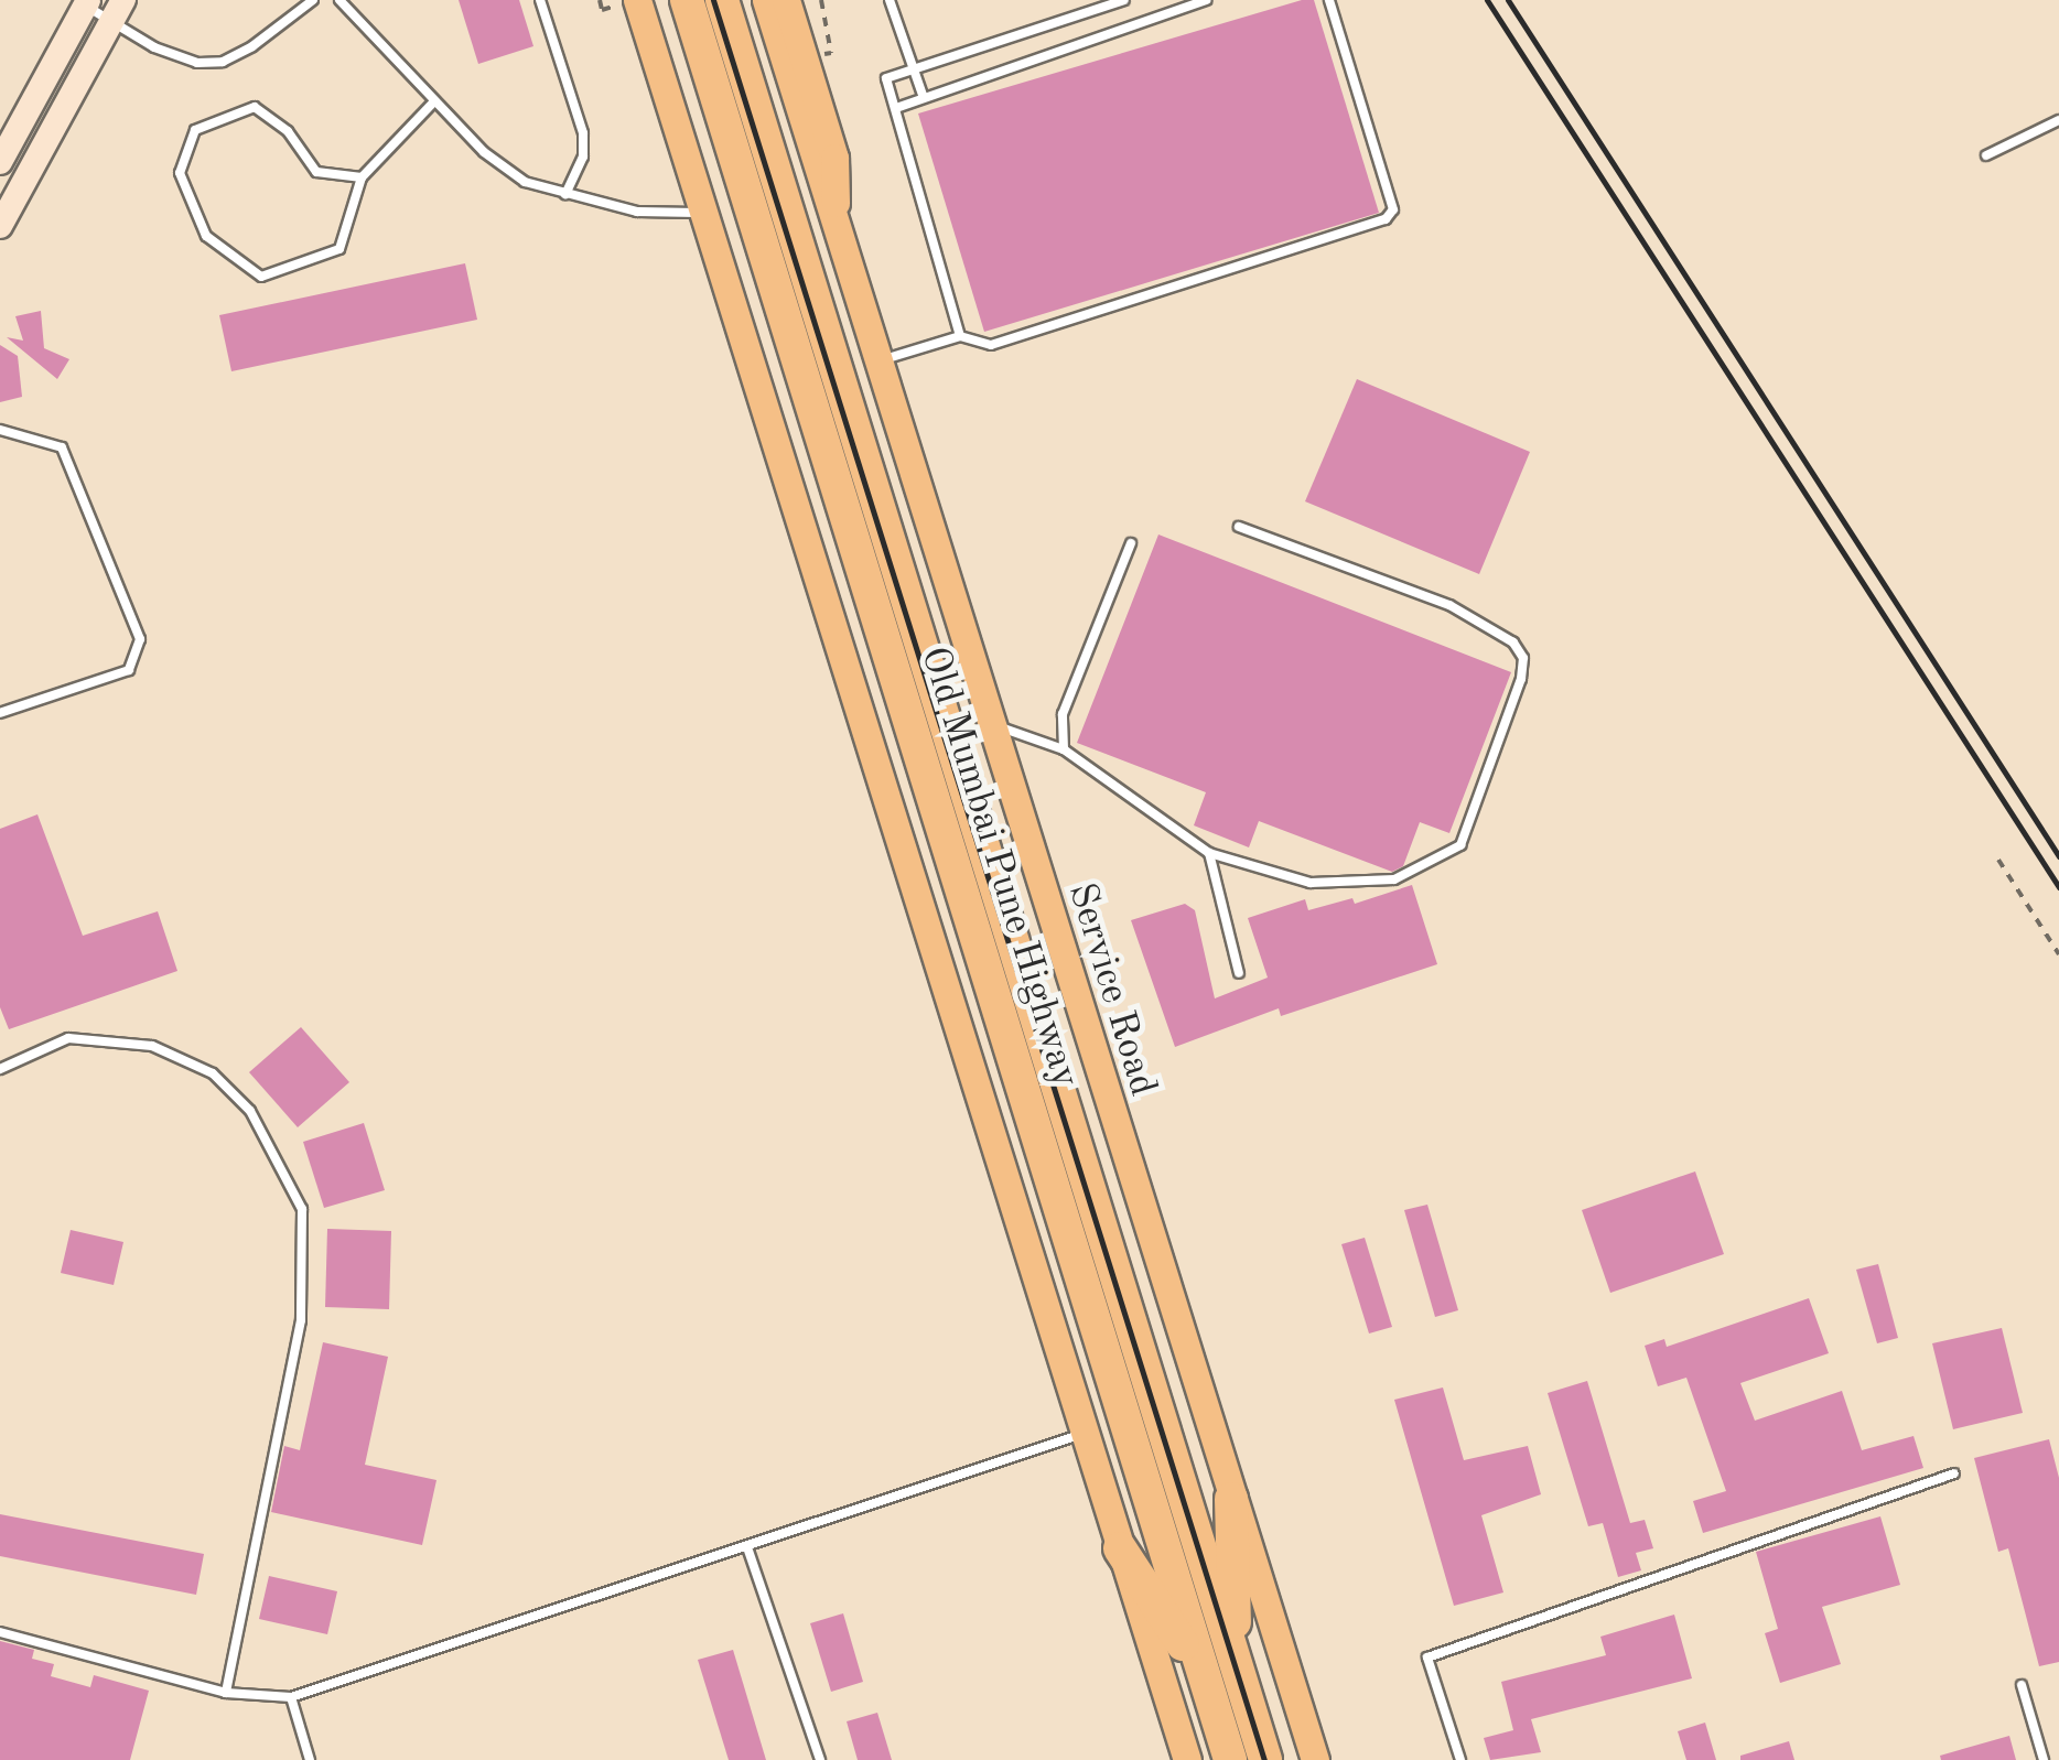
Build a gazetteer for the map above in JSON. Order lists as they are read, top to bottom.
{
  "streets": {
    "highway": ["Old Mumbai Pune Highway"],
    "main road": ["Service Road"]
  }
}
